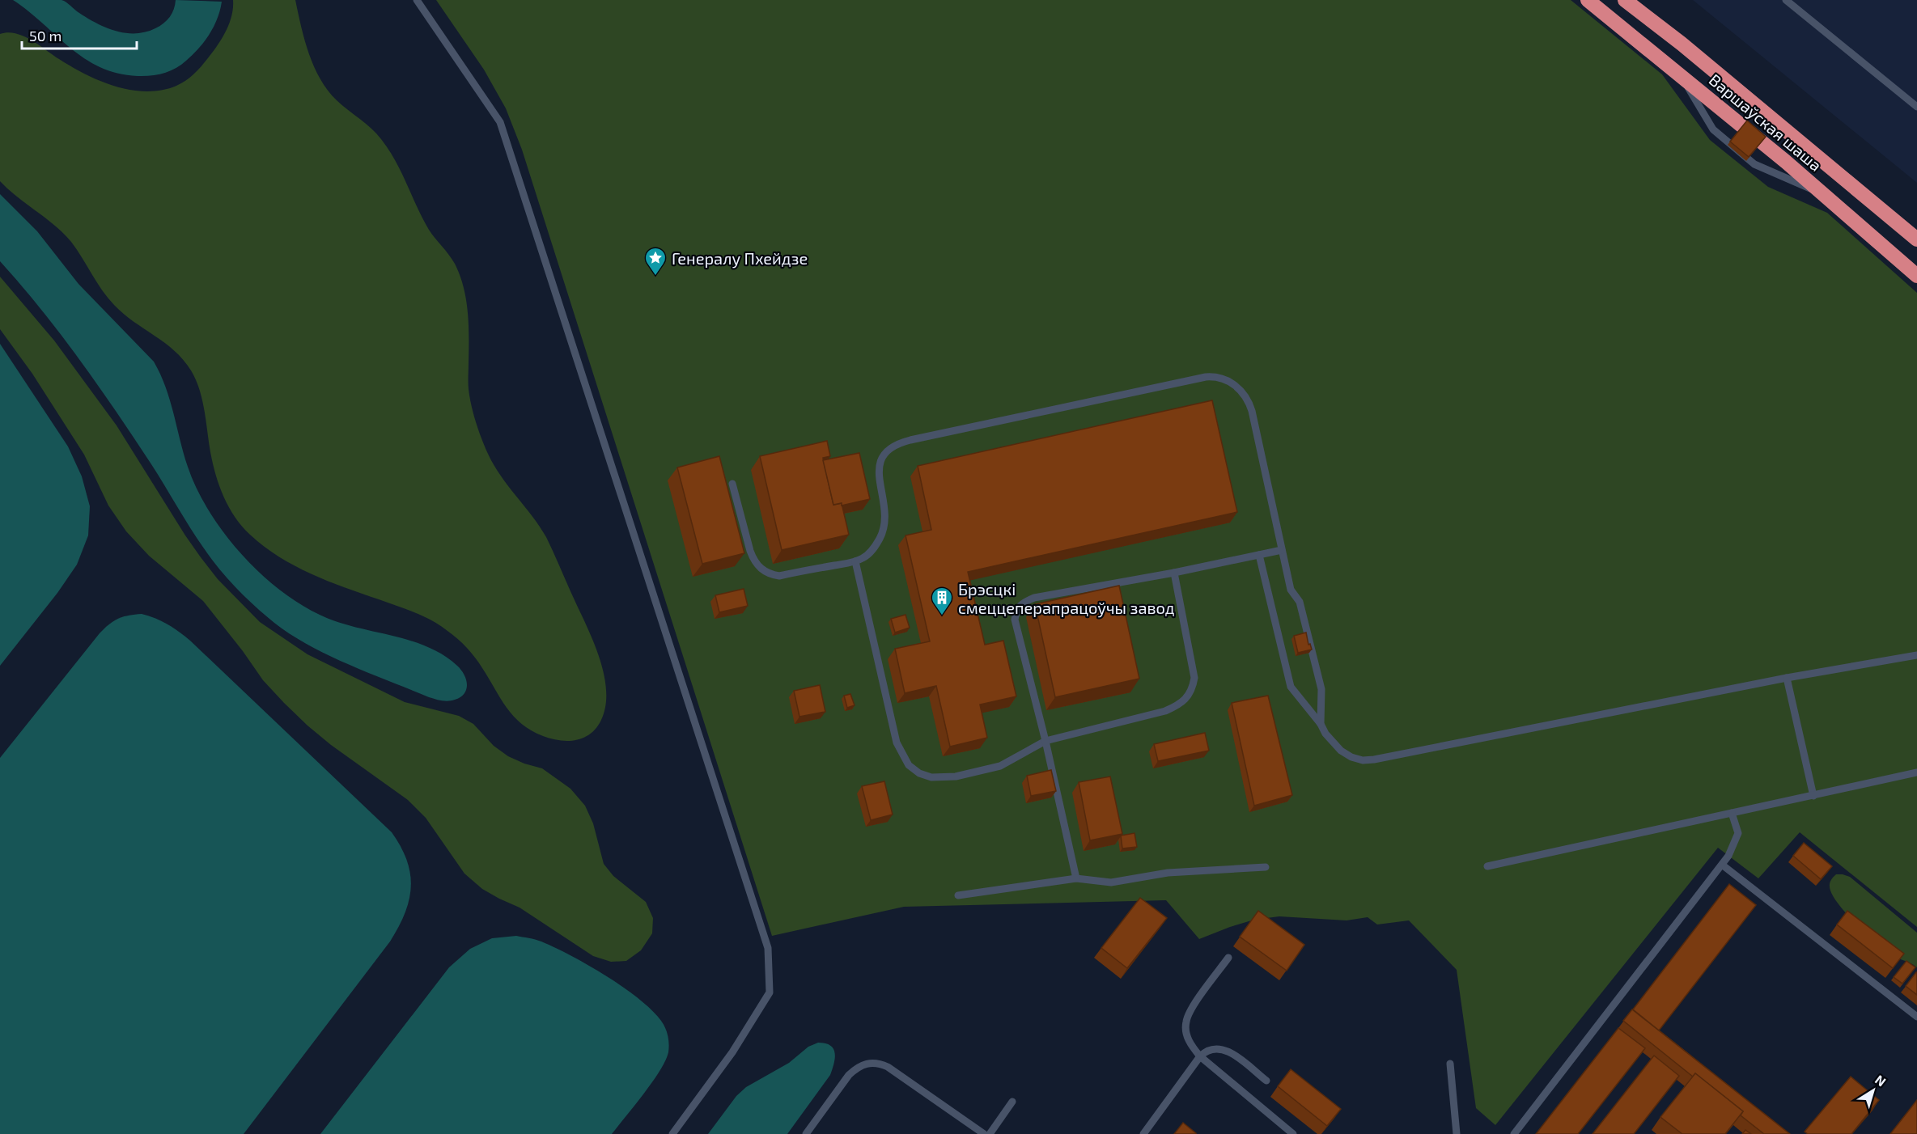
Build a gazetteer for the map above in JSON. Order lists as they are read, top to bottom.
{
  "streets": {
    "highway": ["Варшаўская шаша"]
  },
  "places": {
    "place": ["Генералу Пхейдзе"],
    "building": ["Брэсцкі смеццеперапрацоўчы завод"]
  },
  "scale_bar": "50 m",
  "north": "top right"
}
